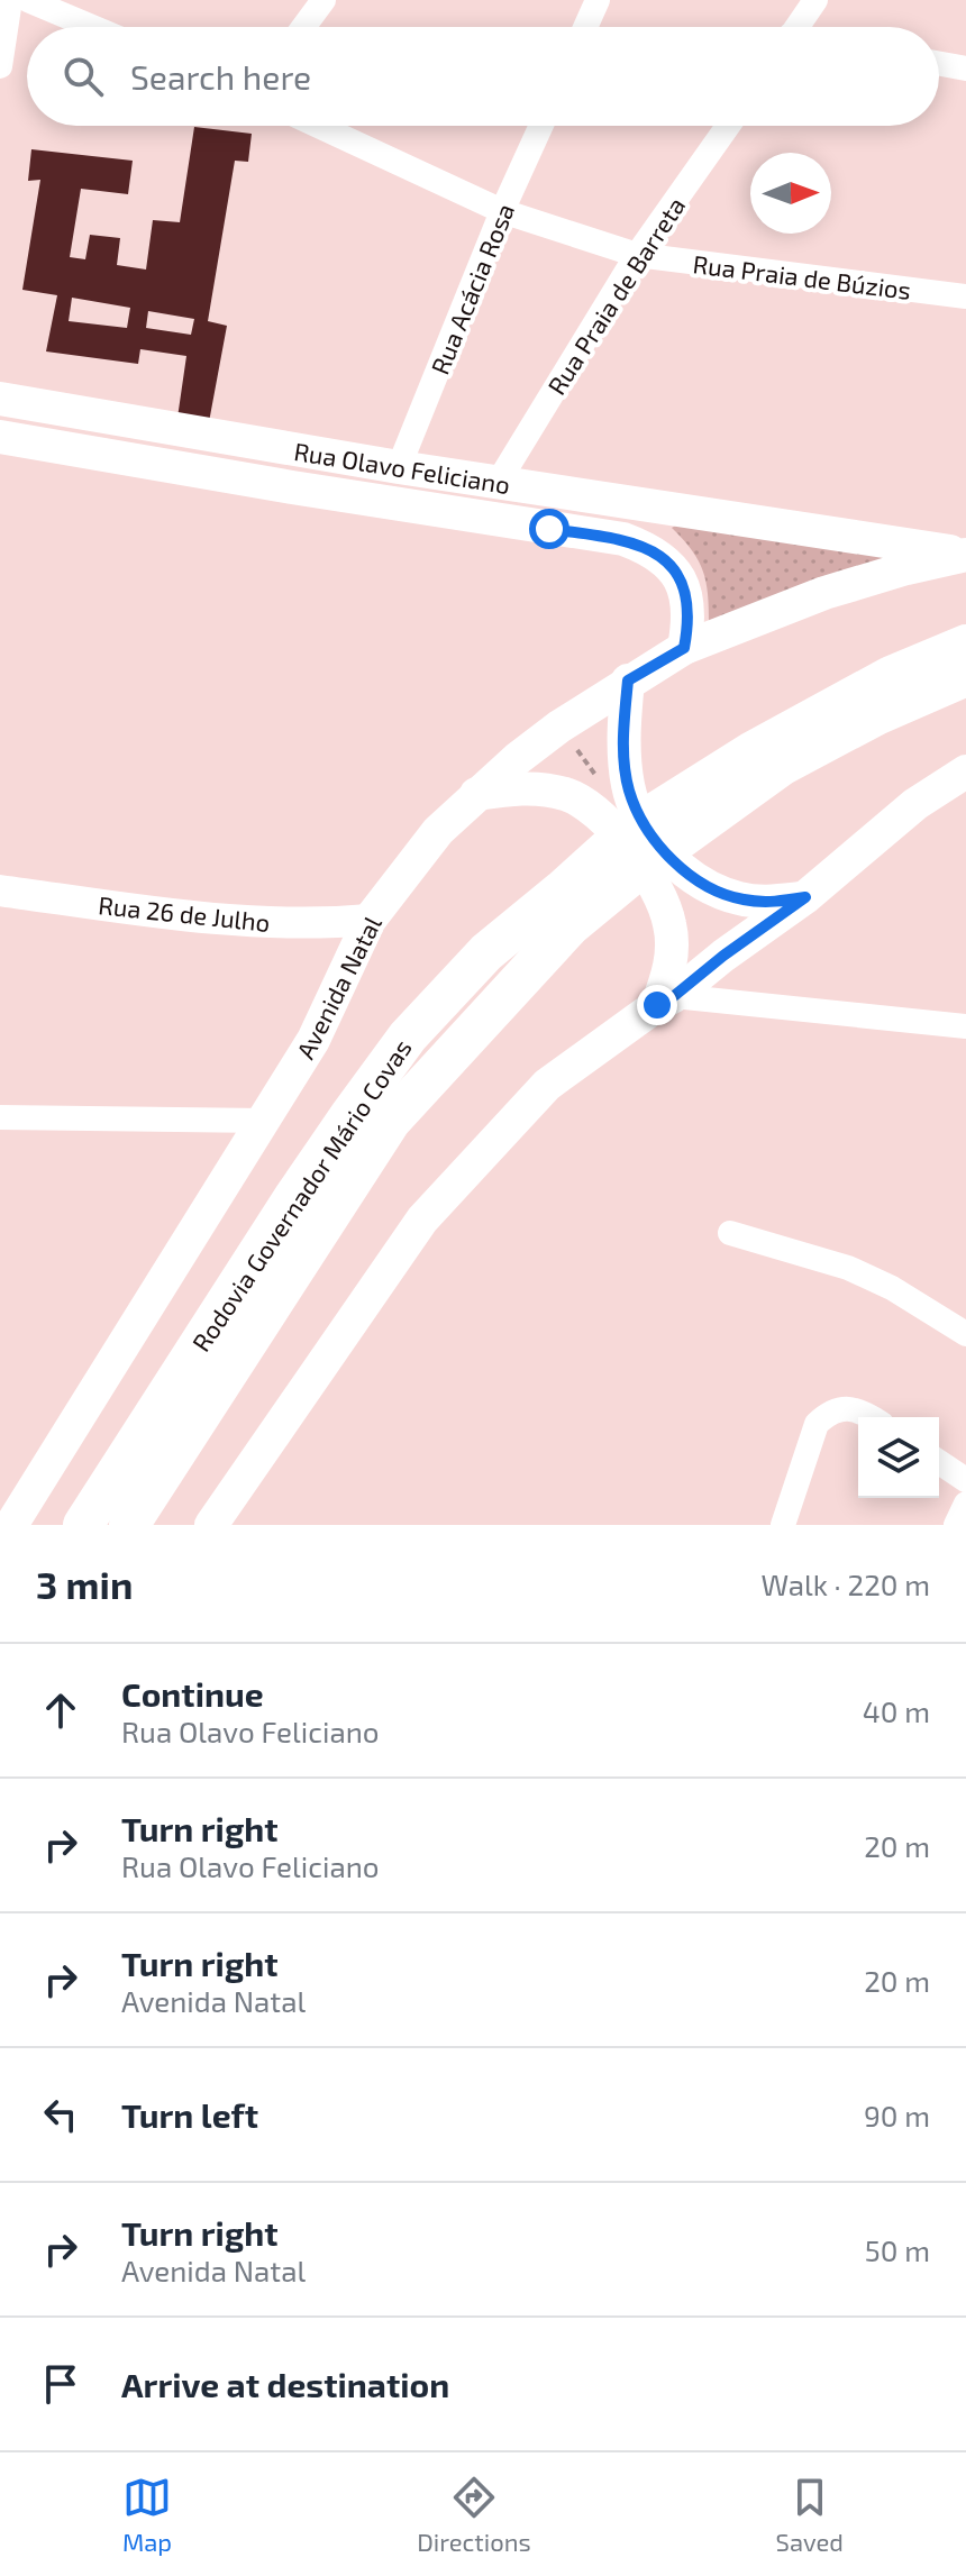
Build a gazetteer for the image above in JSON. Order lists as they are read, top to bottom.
{
  "streets": {
    "highway": ["Rodovia Governador Mário Covas"],
    "main road": ["Rua Olavo Feliciano", "Avenida Natal"],
    "street": [
      "Rua Praia de Búzios",
      "Rua Acácia Rosa",
      "Rua Praia de Barreta",
      "Rua 26 de Julho"
    ]
  },
  "crossings": [
    ["Rua Praia de Búzios", "Rua Acácia Rosa"],
    ["Rua Praia de Búzios", "Rua Praia de Barreta"],
    ["Rua Acácia Rosa", "Rua Olavo Feliciano"],
    ["Rua Praia de Barreta", "Rua Olavo Feliciano"],
    ["Rua Olavo Feliciano", "Avenida Natal"],
    ["Rua 26 de Julho", "Avenida Natal"]
  ],
  "north": "right",
  "page": {
    "search": "Search here",
    "heading": ["3 min", "Walk · 220 m"],
    "list": [
      ["Continue", "Rua Olavo Feliciano", "40 m"],
      ["Turn right", "Rua Olavo Feliciano", "20 m"],
      ["Turn right", "Avenida Natal", "20 m"],
      ["Turn left", "90 m"],
      ["Turn right", "Avenida Natal", "50 m"],
      "Arrive at destination"
    ],
    "nav": ["Map", "Directions", "Saved"]
  }
}
